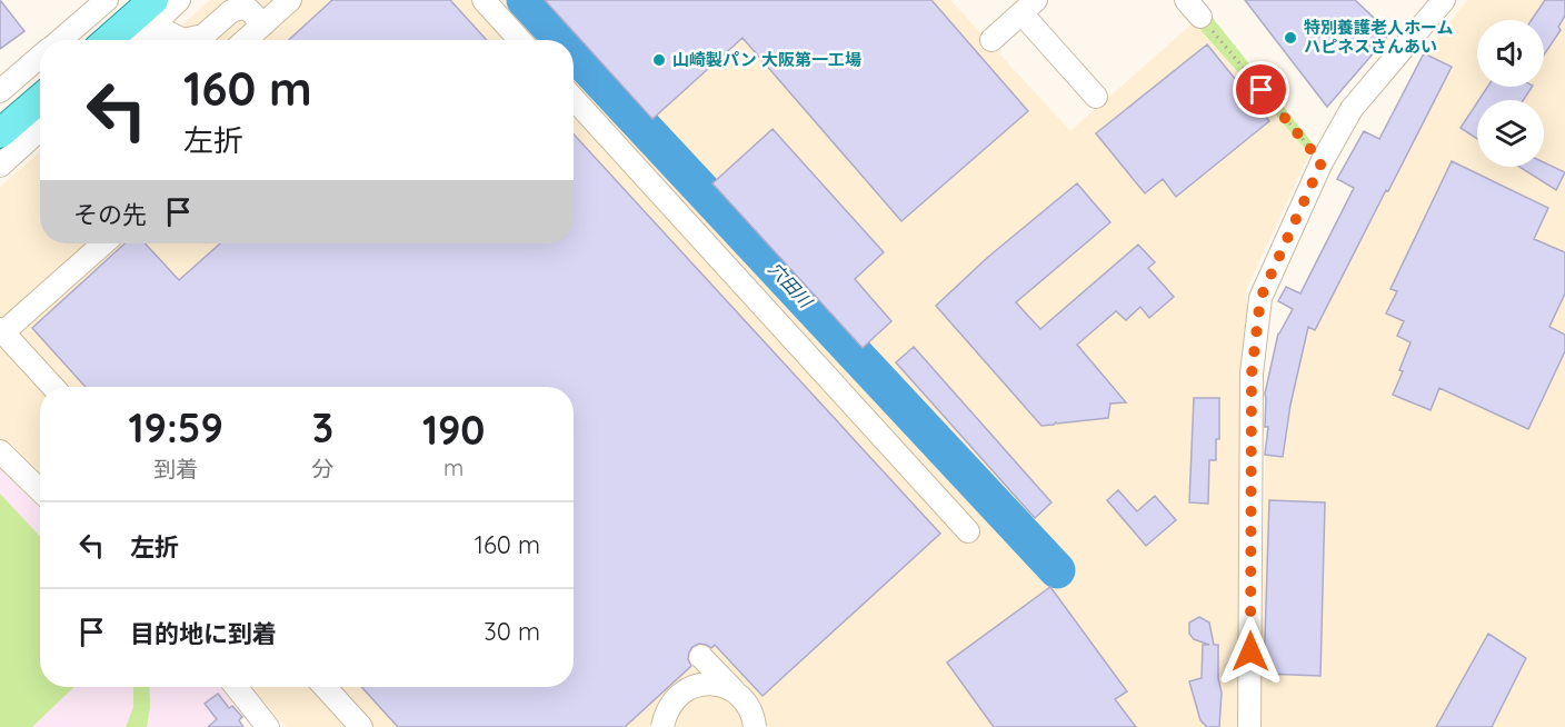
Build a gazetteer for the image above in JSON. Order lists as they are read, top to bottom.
{
  "water": ["穴田川"],
  "places": ["特別養護老人ホーム ハピネスさんあい", "山崎製パン 大阪第一工場"],
  "page": {
    "turn": ["160 m", "左折"],
    "then": "その先",
    "eta": [
      "19:59",
      "到着",
      "3",
      "分",
      "190",
      "m"
    ],
    "list": [
      {
        "name": "左折",
        "value": "160 m"
      },
      {
        "name": "目的地に到着",
        "value": "30 m"
      }
    ]
  }
}
